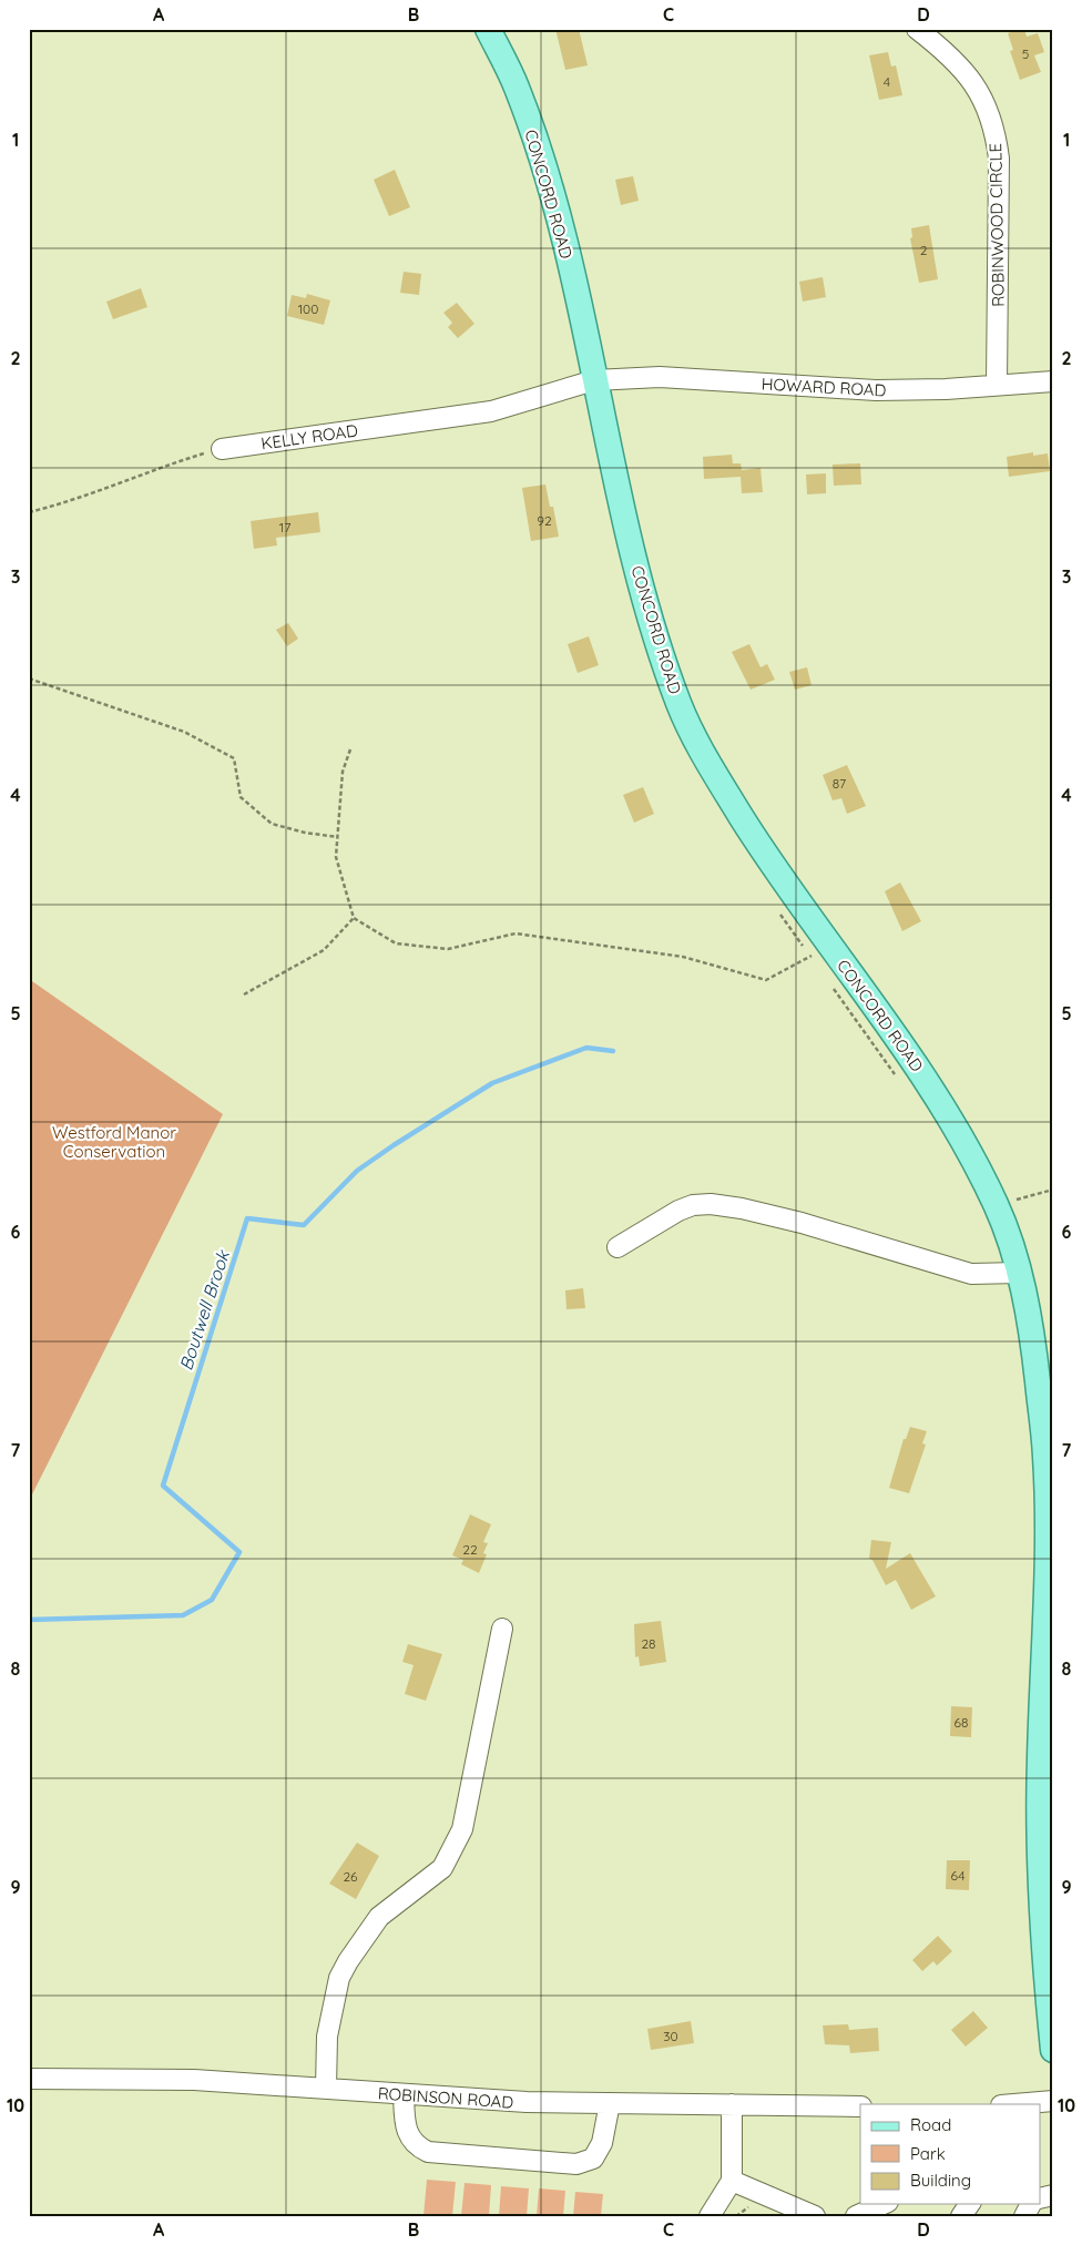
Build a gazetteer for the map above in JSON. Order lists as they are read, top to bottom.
{
  "streets": {
    "main road": ["CONCORD ROAD"],
    "street": [
      "ROBINWOOD CIRCLE",
      "HOWARD ROAD",
      "KELLY ROAD",
      "ROBINSON ROAD"
    ]
  },
  "crossings": [
    ["CONCORD ROAD", "HOWARD ROAD"],
    ["CONCORD ROAD", "KELLY ROAD"],
    ["ROBINWOOD CIRCLE", "HOWARD ROAD"],
    ["HOWARD ROAD", "KELLY ROAD"]
  ],
  "water": ["Boutwell Brook"],
  "parks": ["Westford Manor Conservation"],
  "house_numbers": [
    "5",
    "4",
    "2",
    "100",
    "92",
    "17",
    "87",
    "22",
    "28",
    "68",
    "64",
    "26",
    "30"
  ],
  "legend": ["Road", "Park", "Building"],
  "grid": {
    "columns": [
      "A",
      "B",
      "C",
      "D"
    ],
    "rows": [
      "1",
      "2",
      "3",
      "4",
      "5",
      "6",
      "7",
      "8",
      "9",
      "10"
    ]
  }
}
